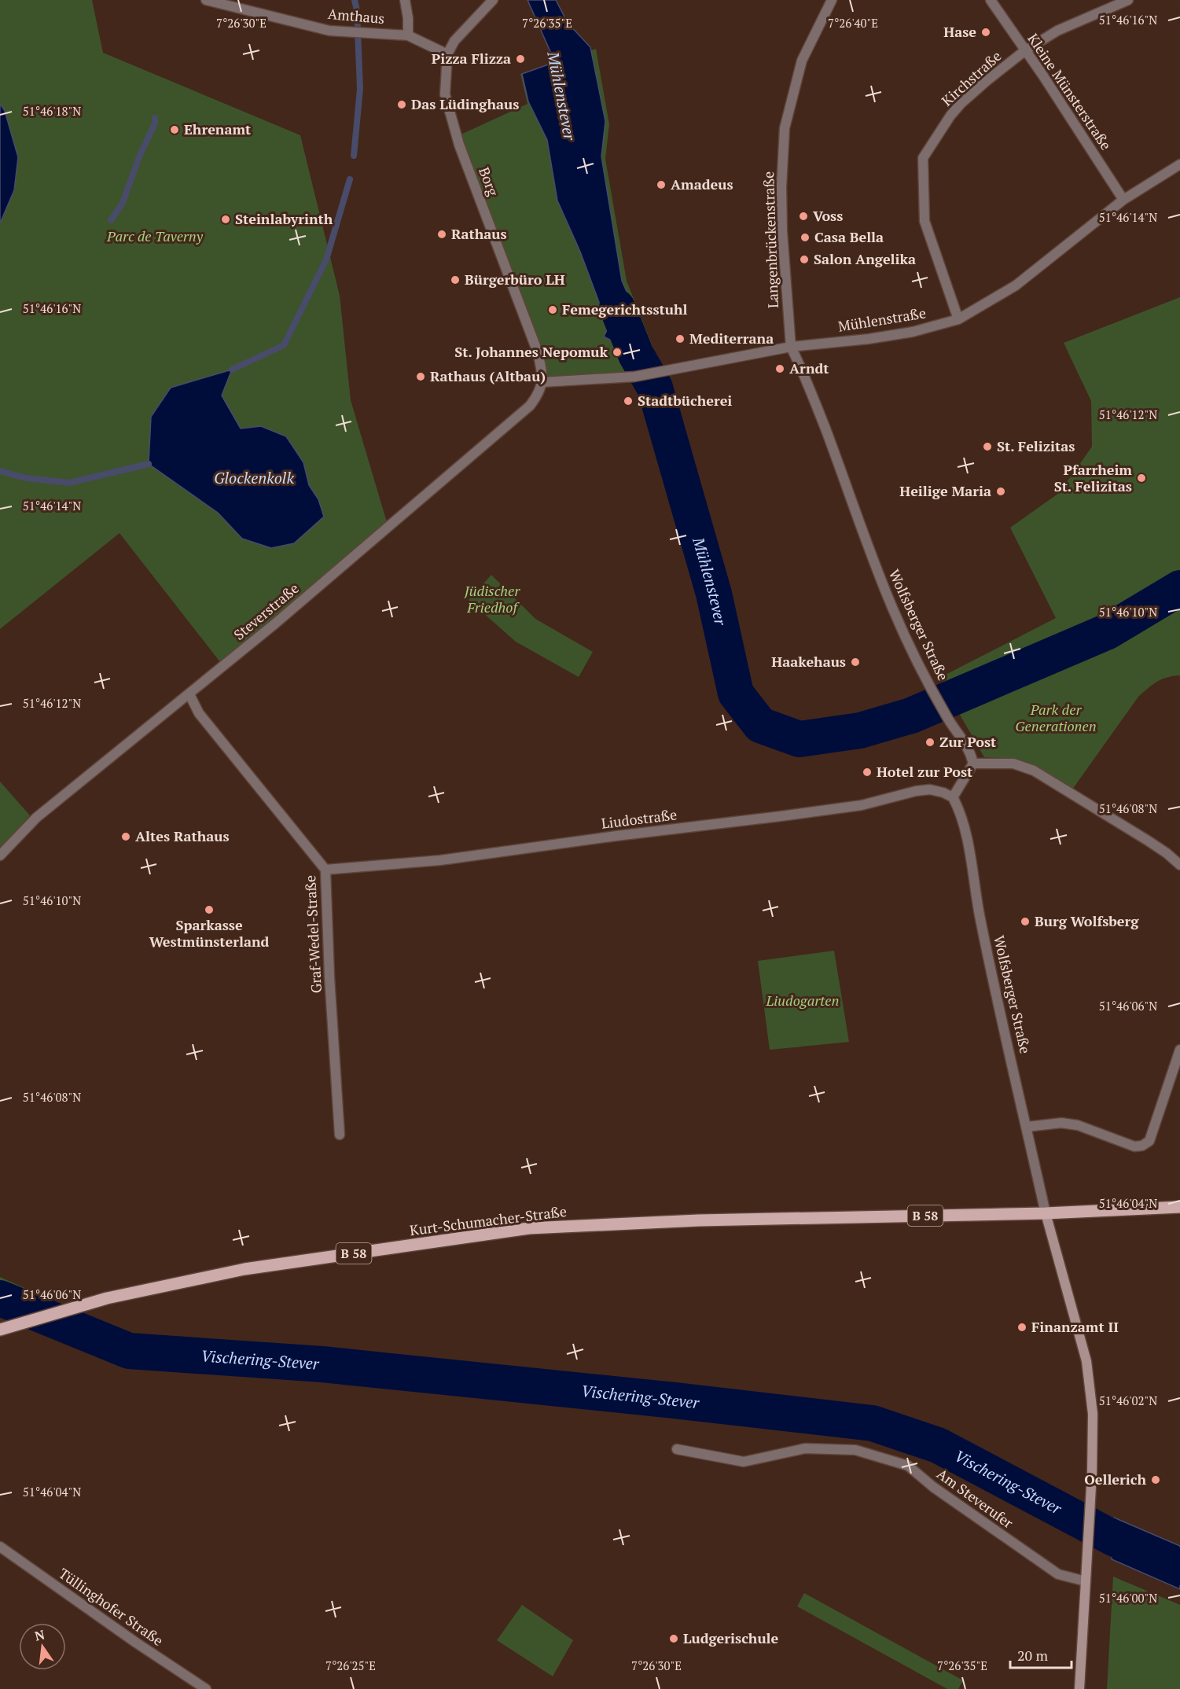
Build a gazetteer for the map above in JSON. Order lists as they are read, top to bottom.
{
  "streets": {
    "main road": ["Wolfsberger Straße", "B 58", "Kurt-Schumacher-Straße"],
    "street": [
      "Amthaus",
      "Kirchstraße",
      "Kleine Münsterstraße",
      "Borg",
      "Langenbrückenstraße",
      "Mühlenstraße",
      "Steverstraße",
      "Liudostraße",
      "Graf-Wedel-Straße",
      "Am Steverufer",
      "Tüllinghofer Straße"
    ]
  },
  "crossings": [
    ["Amthaus", "Borg"],
    ["Kirchstraße", "Kleine Münsterstraße"],
    ["Kirchstraße", "Mühlenstraße"],
    ["Kleine Münsterstraße", "Mühlenstraße"],
    ["Borg", "Mühlenstraße"],
    ["Borg", "Steverstraße"],
    ["Langenbrückenstraße", "Mühlenstraße"],
    ["Langenbrückenstraße", "Wolfsberger Straße"],
    ["Mühlenstraße", "Steverstraße"],
    ["Mühlenstraße", "Wolfsberger Straße"],
    ["Steverstraße", "Graf-Wedel-Straße"],
    ["Wolfsberger Straße", "Liudostraße"],
    ["Wolfsberger Straße", "B 58"],
    ["Wolfsberger Straße", "Kurt-Schumacher-Straße"],
    ["Wolfsberger Straße", "Am Steverufer"],
    ["Liudostraße", "Graf-Wedel-Straße"],
    ["B 58", "Kurt-Schumacher-Straße"]
  ],
  "water": ["Mühlenstever", "Glockenkolk", "Vischering-Stever"],
  "parks": [
    "Parc de Taverny",
    "Jüdischer Friedhof",
    "Park der Generationen",
    "Liudogarten"
  ],
  "places": [
    "Hase",
    "Pizza Flizza",
    "Das Lüdinghaus",
    "Ehrenamt",
    "Amadeus",
    "Voss",
    "Steinlabyrinth",
    "Rathaus",
    "Casa Bella",
    "Salon Angelika",
    "Bürgerbüro LH",
    "Femegerichtsstuhl",
    "Mediterrana",
    "St. Johannes Nepomuk",
    "Arndt",
    "Rathaus (Altbau)",
    "Stadtbücherei",
    "St. Felizitas",
    "Pfarrheim St. Felizitas",
    "Heilige Maria",
    "Haakehaus",
    "Zur Post",
    "Hotel zur Post",
    "Altes Rathaus",
    "Sparkasse Westmünsterland",
    "Burg Wolfsberg",
    "Finanzamt II",
    "Oellerich",
    "Ludgerischule"
  ],
  "scale_bar": "20 m",
  "north": "top",
  "coordinates": [
    "51°46'16\"N",
    "7°26'30\"E",
    "7°26'35\"E",
    "7°26'40\"E",
    "51°46'18\"N",
    "51°46'14\"N",
    "51°46'12\"N",
    "51°46'10\"N",
    "51°46'08\"N",
    "51°46'06\"N",
    "51°46'04\"N",
    "51°46'02\"N",
    "51°46'00\"N",
    "7°26'25\"E"
  ]
}
